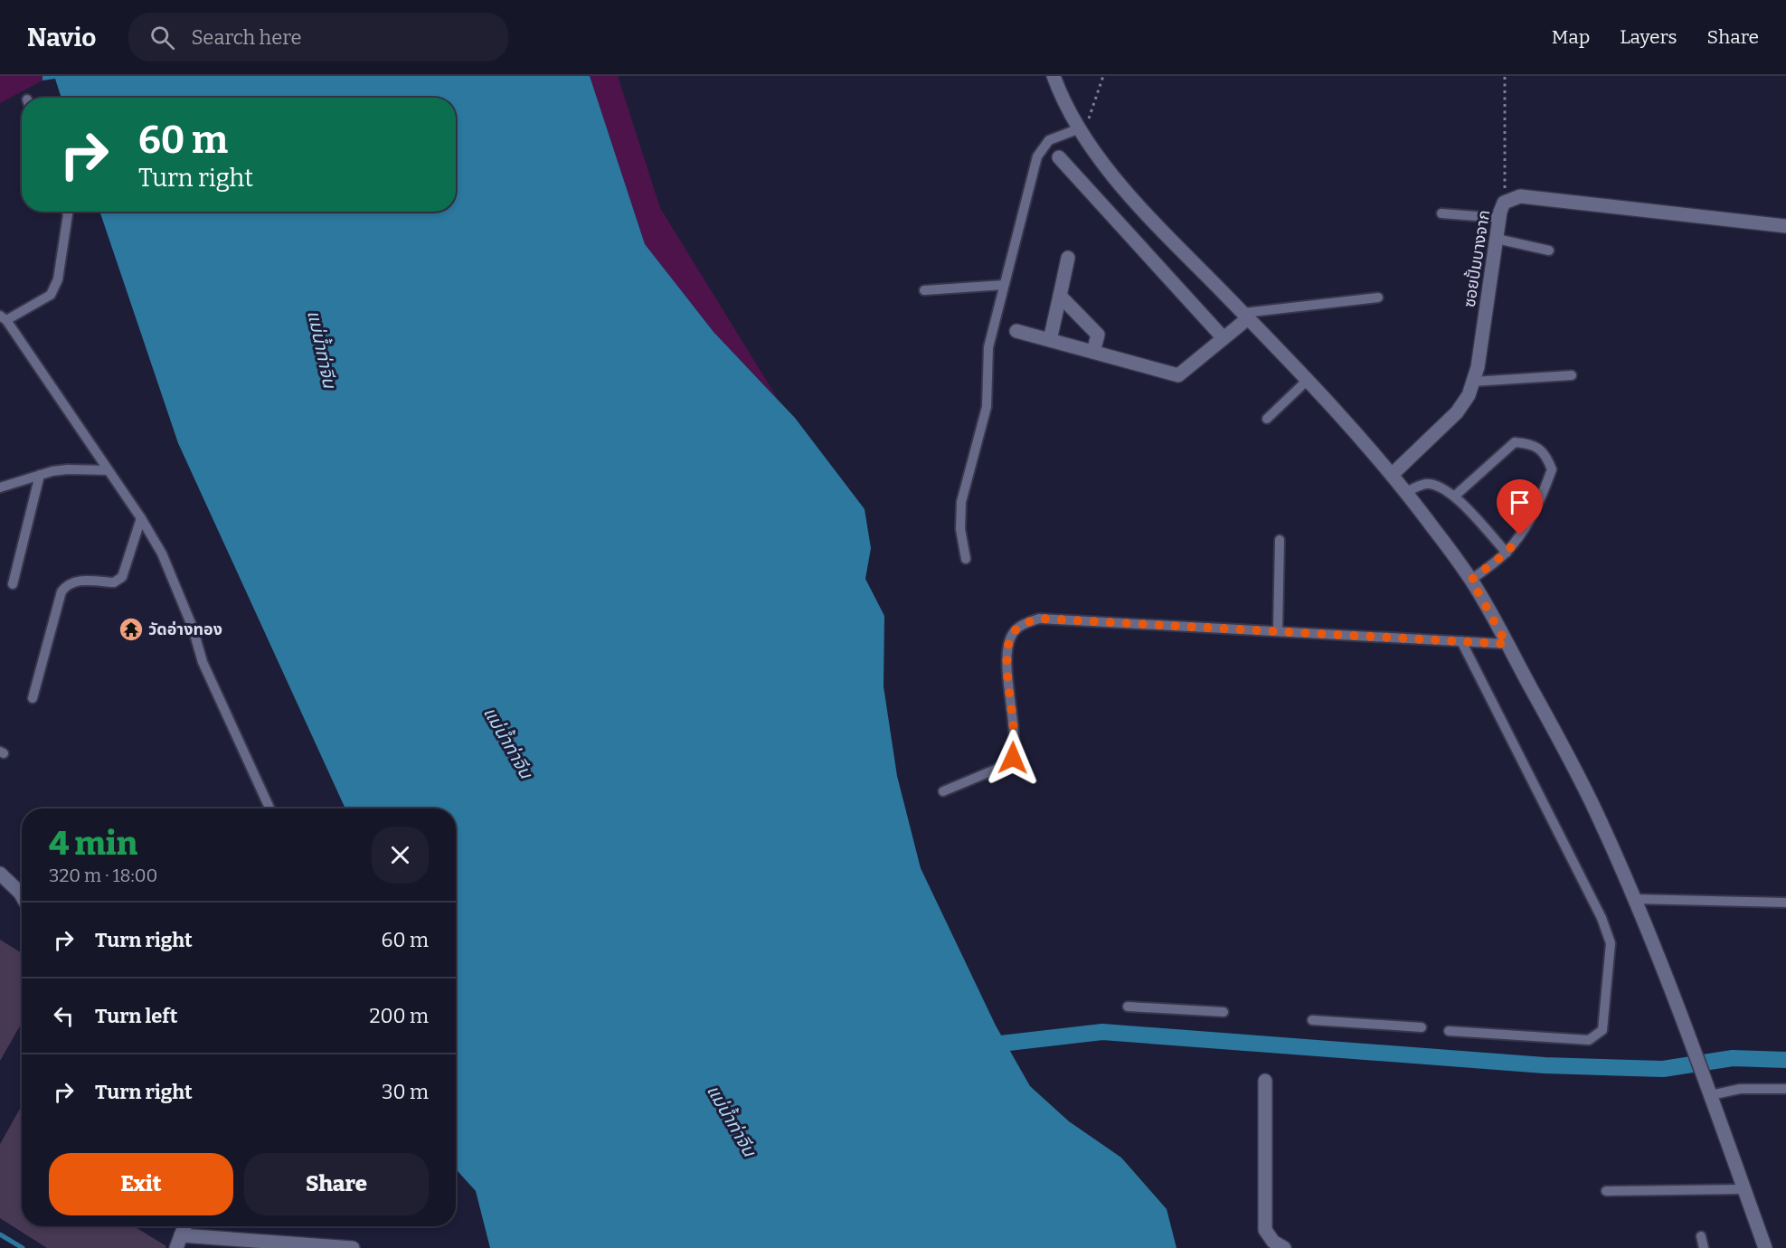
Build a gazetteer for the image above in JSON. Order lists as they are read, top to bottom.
{
  "streets": {
    "street": ["ซอยปั้มบางจาก"]
  },
  "water": ["แม่น้ำท่าจีน"],
  "places": {
    "temple": ["วัดอ่างทอง"]
  },
  "page": {
    "header": "Navio",
    "search": "Search here",
    "nav": ["Map", "Layers", "Share"],
    "turn": ["60 m", "Turn right"],
    "heading": ["4 min", "320 m · 18:00"],
    "list": [
      {
        "name": "Turn right",
        "value": "60 m"
      },
      {
        "name": "Turn left",
        "value": "200 m"
      },
      {
        "name": "Turn right",
        "value": "30 m"
      }
    ],
    "buttons": ["Exit", "Share"]
  }
}
